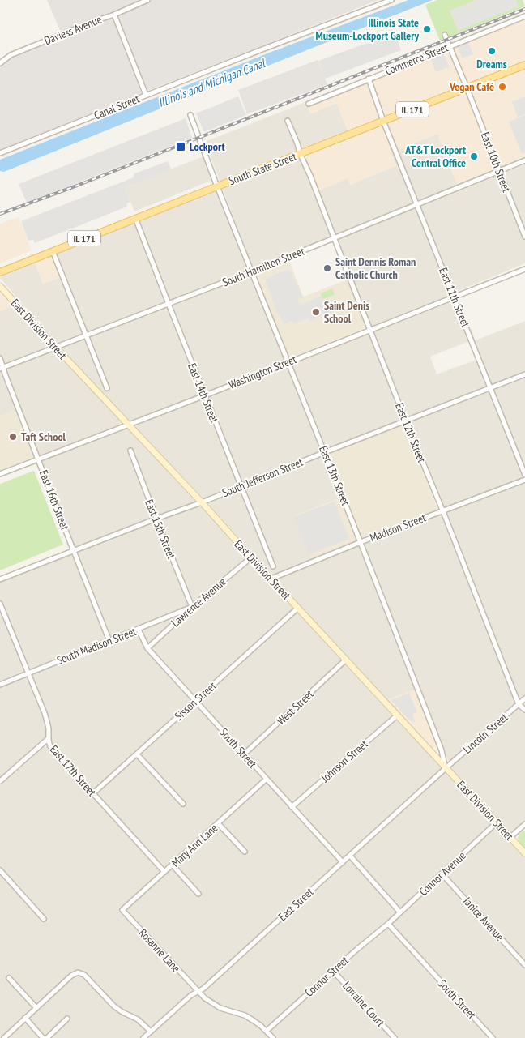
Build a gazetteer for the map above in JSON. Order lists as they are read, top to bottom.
{
  "streets": {
    "main road": ["IL 171", "South State Street"],
    "street": [
      "Daviess Avenue",
      "Commerce Street",
      "Canal Street",
      "East 10th Street",
      "South Hamilton Street",
      "East 11th Street",
      "East Division Street",
      "Washington Street",
      "East 14th Street",
      "East 12th Street",
      "East 13th Street",
      "South Jefferson Street",
      "East 16th Street",
      "Madison Street",
      "East 15th Street",
      "Lawrence Avenue",
      "South Madison Street",
      "Sisson Street",
      "West Street",
      "Lincoln Street",
      "South Street",
      "Johnson Street",
      "East 17th Street",
      "Mary Ann Lane",
      "Connor Avenue",
      "East Street",
      "Janice Avenue",
      "Rosanne Lane",
      "Connor Street",
      "Lorraine Court"
    ]
  },
  "crossings": [
    ["Commerce Street", "East 10th Street"],
    ["Commerce Street", "East 11th Street"],
    ["East 10th Street", "South State Street"],
    ["East 10th Street", "South Hamilton Street"],
    ["South State Street", "East 11th Street"],
    ["South State Street", "East 14th Street"],
    ["South State Street", "East 12th Street"],
    ["South State Street", "East 13th Street"],
    ["South Hamilton Street", "East 11th Street"],
    ["South Hamilton Street", "East Division Street"],
    ["South Hamilton Street", "East 14th Street"],
    ["South Hamilton Street", "East 12th Street"],
    ["South Hamilton Street", "East 13th Street"],
    ["South Hamilton Street", "East 16th Street"],
    ["East 11th Street", "Washington Street"],
    ["East 11th Street", "South Jefferson Street"],
    ["East Division Street", "Washington Street"],
    ["East Division Street", "East 13th Street"],
    ["East Division Street", "South Jefferson Street"],
    ["East Division Street", "Madison Street"],
    ["East Division Street", "Lawrence Avenue"],
    ["East Division Street", "Sisson Street"],
    ["East Division Street", "West Street"],
    ["East Division Street", "Lincoln Street"],
    ["East Division Street", "Johnson Street"],
    ["East Division Street", "Connor Avenue"],
    ["East Division Street", "East Street"],
    ["Washington Street", "East 14th Street"],
    ["Washington Street", "East 12th Street"],
    ["Washington Street", "East 13th Street"],
    ["Washington Street", "East 16th Street"],
    ["East 14th Street", "South Jefferson Street"],
    ["East 12th Street", "South Jefferson Street"],
    ["East 12th Street", "Madison Street"],
    ["East 12th Street", "Lincoln Street"],
    ["East 13th Street", "South Jefferson Street"],
    ["East 13th Street", "Madison Street"],
    ["East 13th Street", "Lincoln Street"],
    ["East 13th Street", "East Street"],
    ["South Jefferson Street", "East 16th Street"],
    ["South Jefferson Street", "East 15th Street"],
    ["East 16th Street", "South Madison Street"],
    ["East 15th Street", "Lawrence Avenue"],
    ["East 15th Street", "South Madison Street"],
    ["Lawrence Avenue", "South Madison Street"],
    ["Lawrence Avenue", "South Street"],
    ["South Madison Street", "South Street"],
    ["South Madison Street", "East 17th Street"],
    ["Sisson Street", "South Street"],
    ["Sisson Street", "East 17th Street"],
    ["West Street", "South Street"],
    ["Lincoln Street", "East Street"],
    ["South Street", "Johnson Street"],
    ["South Street", "Mary Ann Lane"],
    ["South Street", "Connor Avenue"],
    ["South Street", "East Street"],
    ["South Street", "Connor Street"],
    ["East 17th Street", "Mary Ann Lane"],
    ["Mary Ann Lane", "Rosanne Lane"],
    ["Connor Avenue", "Janice Avenue"],
    ["Connor Avenue", "Connor Street"],
    ["East Street", "Rosanne Lane"],
    ["Rosanne Lane", "Connor Street"],
    ["Connor Street", "Lorraine Court"]
  ],
  "water": ["Illinois and Michigan Canal"],
  "places": {
    "other": [
      "Illinois State Museum-Lockport Gallery",
      "Dreams",
      "Vegan Café",
      "AT&T Lockport Central Office",
      "Saint Dennis Roman Catholic Church",
      "Saint Denis School",
      "Taft School"
    ],
    "transit": ["Lockport"]
  }
}
